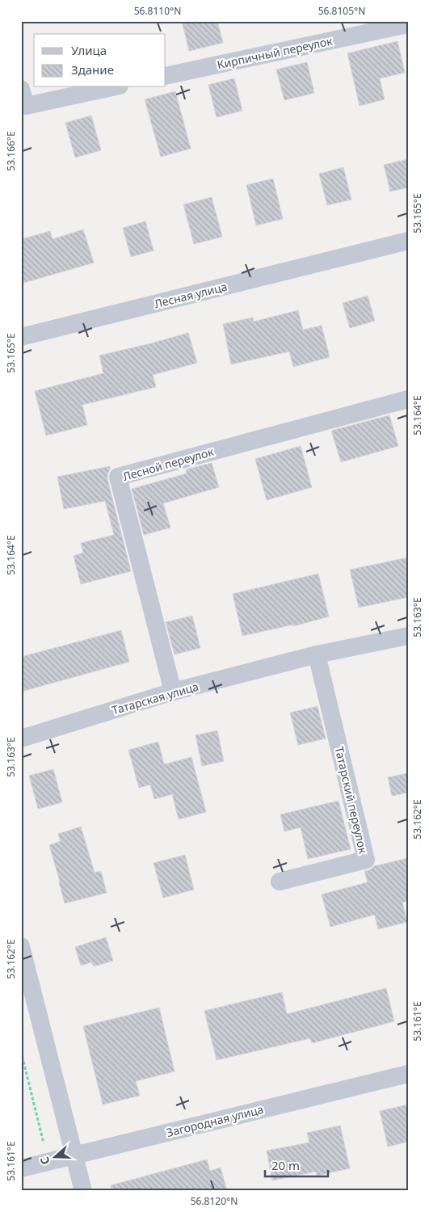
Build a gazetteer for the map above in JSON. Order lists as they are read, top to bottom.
{
  "streets": {
    "street": [
      "Кирпичный переулок",
      "Лесная улица",
      "Лесной переулок",
      "Татарская улица",
      "Татарский переулок",
      "Загородная улица"
    ]
  },
  "crossings": [
    ["Лесной переулок", "Татарская улица"],
    ["Татарская улица", "Татарский переулок"]
  ],
  "legend": ["Улица", "Здание"],
  "scale_bar": "20 m",
  "north": "left",
  "coordinates": [
    "56.8110°N",
    "56.8105°N",
    "53.166°E",
    "53.165°E",
    "53.164°E",
    "53.163°E",
    "53.162°E",
    "53.161°E",
    "56.8120°N"
  ]
}
